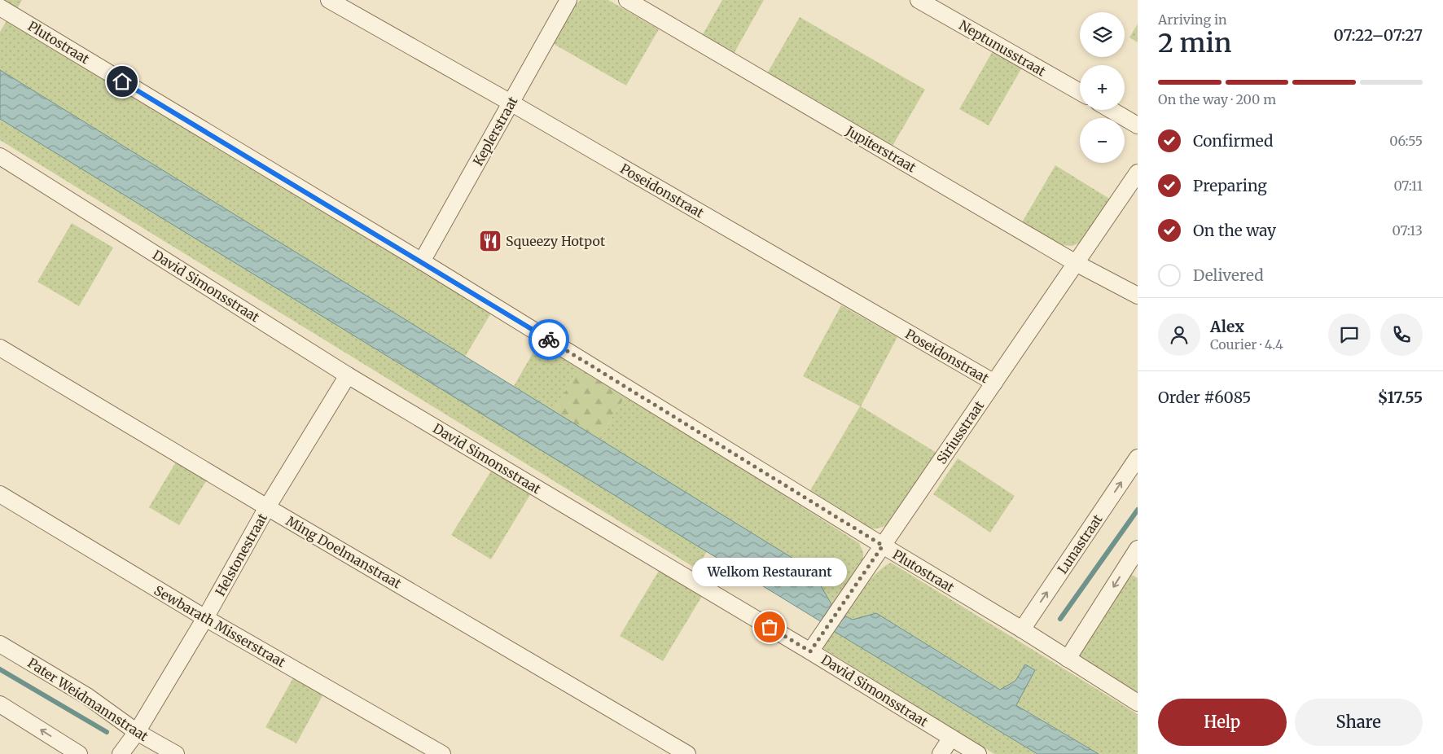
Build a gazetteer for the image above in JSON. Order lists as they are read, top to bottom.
{
  "streets": {
    "street": [
      "Plutostraat",
      "Neptunusstraat",
      "Keplerstraat",
      "Jupiterstraat",
      "Poseidonstraat",
      "David Simonsstraat",
      "Siriusstraat",
      "Lunastraat",
      "Ming Doelmanstraat",
      "Helstonestraat",
      "Sewbarath Misserstraat",
      "Pater Weidmannstraat"
    ]
  },
  "crossings": [
    ["Plutostraat", "Keplerstraat"],
    ["Plutostraat", "Siriusstraat"],
    ["Plutostraat", "Lunastraat"],
    ["Keplerstraat", "Poseidonstraat"],
    ["Jupiterstraat", "Siriusstraat"],
    ["Poseidonstraat", "Siriusstraat"],
    ["David Simonsstraat", "Siriusstraat"],
    ["David Simonsstraat", "Helstonestraat"],
    ["Ming Doelmanstraat", "Helstonestraat"],
    ["Helstonestraat", "Sewbarath Misserstraat"],
    ["Helstonestraat", "Pater Weidmannstraat"]
  ],
  "places": {
    "restaurant": ["Squeezy Hotpot"],
    "other": ["Welkom Restaurant"]
  },
  "page": {
    "heading": ["2 min", "Arriving in", "07:22–07:27"],
    "panel": [
      "Alex",
      "Courier · 4.4",
      "Order #6085",
      "$17.55"
    ],
    "map_buttons": ["+", "−"],
    "bar": "On the way · 200 m",
    "list": [
      ["Confirmed", "06:55"],
      ["Preparing", "07:11"],
      ["On the way", "07:13"],
      "Delivered"
    ],
    "bubble": "Welkom Restaurant",
    "buttons": ["Help", "Share"]
  }
}
